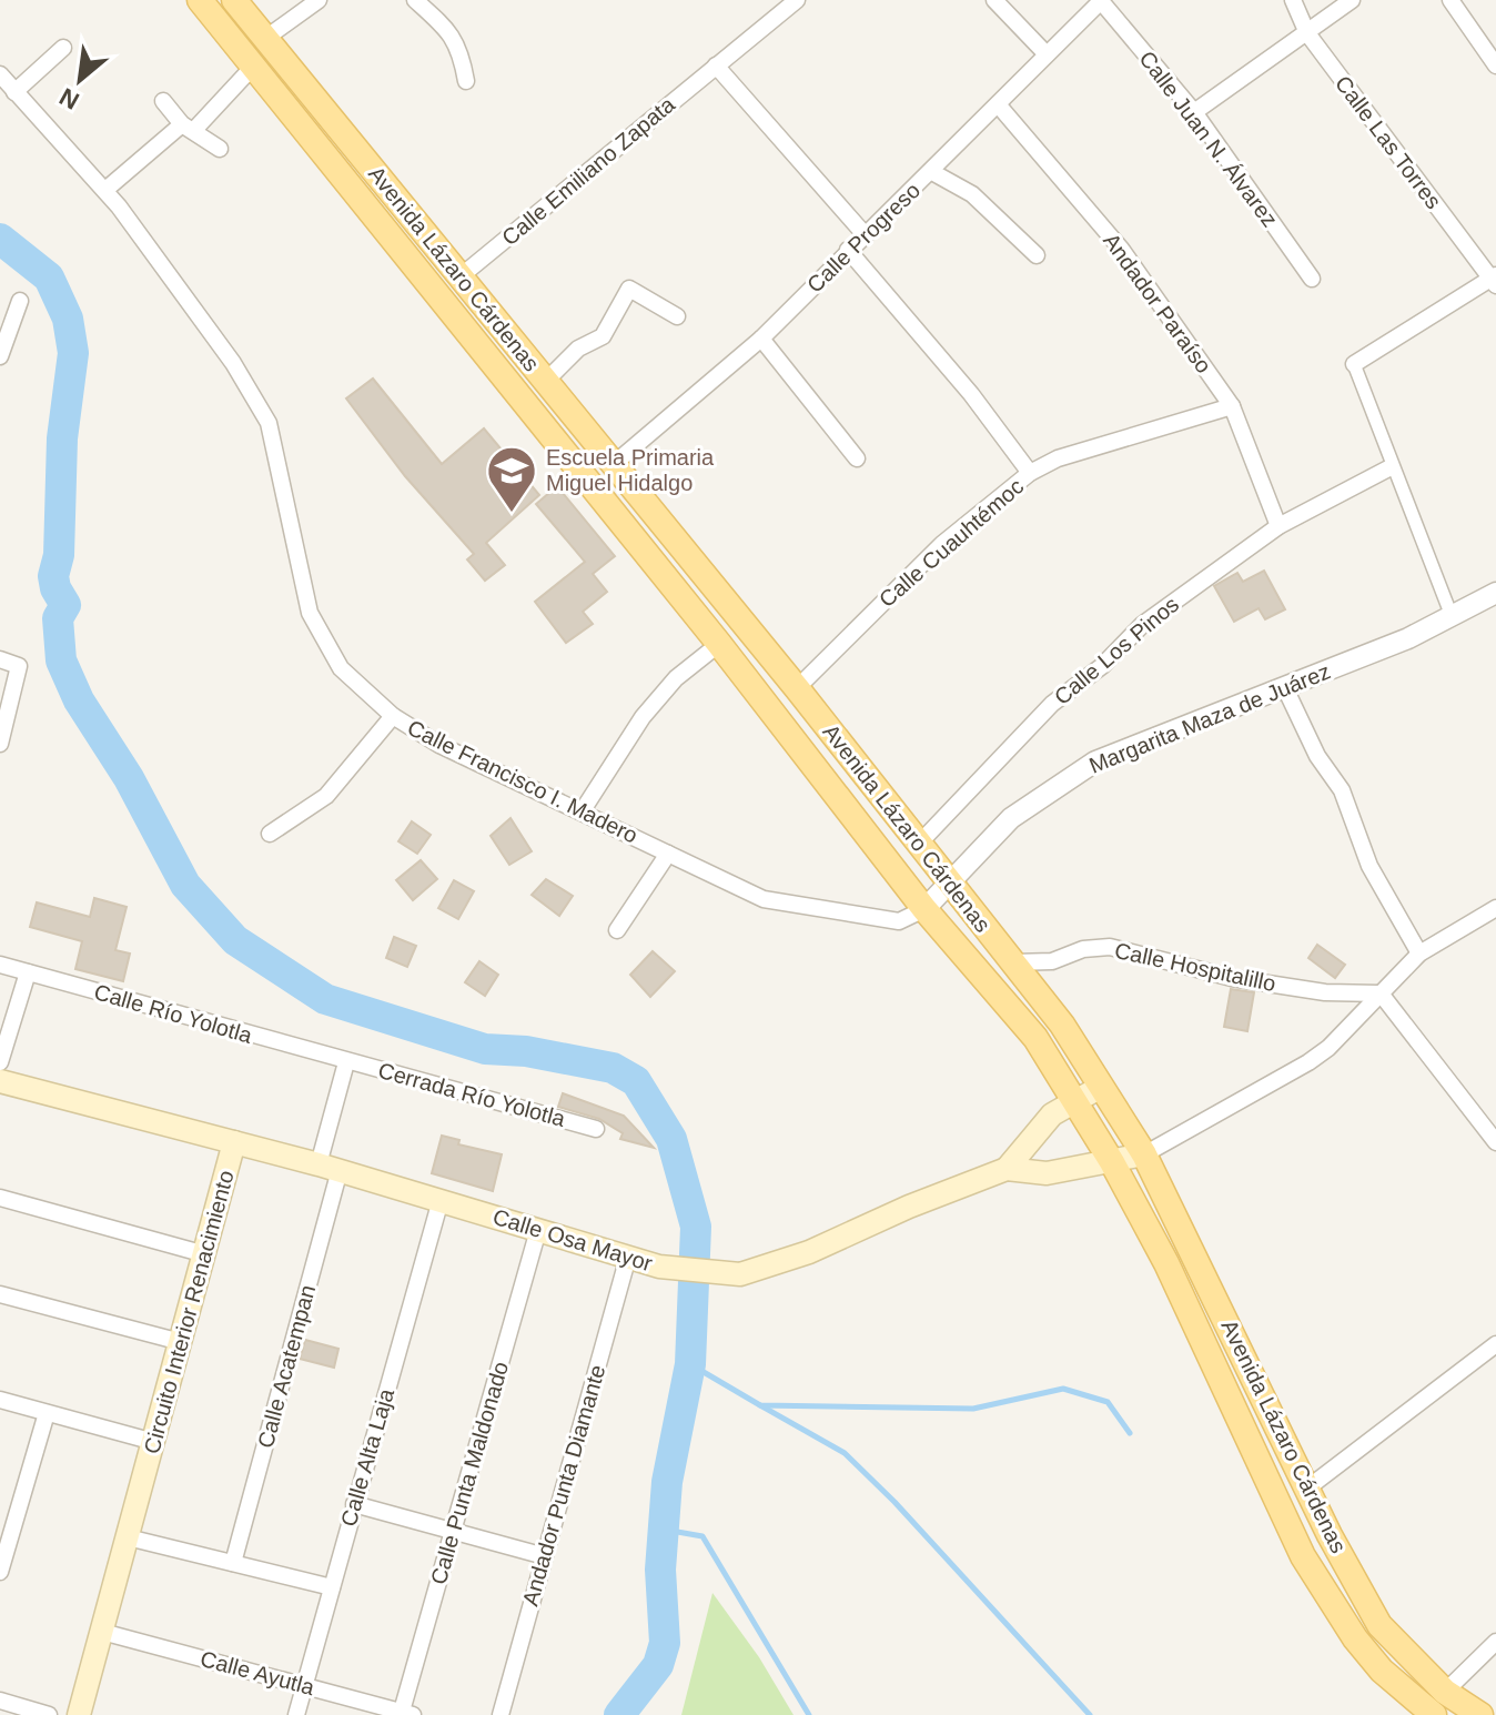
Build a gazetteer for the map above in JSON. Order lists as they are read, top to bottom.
{
  "streets": {
    "main road": ["Avenida Lázaro Cárdenas", "Calle Osa Mayor", "Circuito Interior Renacimiento"],
    "street": [
      "Calle Juan N. Álvarez",
      "Calle Las Torres",
      "Calle Emiliano Zapata",
      "Calle Progreso",
      "Andador Paraíso",
      "Calle Cuauhtémoc",
      "Calle Los Pinos",
      "Margarita Maza de Juárez",
      "Calle Francisco I. Madero",
      "Calle Hospitalillo",
      "Calle Río Yolotla",
      "Cerrada Río Yolotla",
      "Calle Acatempan",
      "Calle Alta Laja",
      "Calle Punta Maldonado",
      "Andador Punta Diamante",
      "Calle Ayutla"
    ]
  },
  "crossings": [
    ["Calle Juan N. Álvarez", "Calle Progreso"],
    ["Calle Emiliano Zapata", "Avenida Lázaro Cárdenas"],
    ["Calle Progreso", "Avenida Lázaro Cárdenas"],
    ["Calle Progreso", "Andador Paraíso"],
    ["Avenida Lázaro Cárdenas", "Calle Cuauhtémoc"],
    ["Avenida Lázaro Cárdenas", "Calle Los Pinos"],
    ["Avenida Lázaro Cárdenas", "Margarita Maza de Juárez"],
    ["Avenida Lázaro Cárdenas", "Calle Francisco I. Madero"],
    ["Avenida Lázaro Cárdenas", "Calle Hospitalillo"],
    ["Avenida Lázaro Cárdenas", "Calle Osa Mayor"],
    ["Andador Paraíso", "Calle Cuauhtémoc"],
    ["Andador Paraíso", "Calle Los Pinos"],
    ["Margarita Maza de Juárez", "Calle Francisco I. Madero"],
    ["Calle Río Yolotla", "Cerrada Río Yolotla"],
    ["Calle Río Yolotla", "Calle Acatempan"],
    ["Cerrada Río Yolotla", "Calle Acatempan"],
    ["Calle Osa Mayor", "Circuito Interior Renacimiento"],
    ["Calle Osa Mayor", "Calle Acatempan"],
    ["Calle Osa Mayor", "Calle Alta Laja"],
    ["Calle Osa Mayor", "Calle Punta Maldonado"],
    ["Calle Osa Mayor", "Andador Punta Diamante"],
    ["Circuito Interior Renacimiento", "Calle Ayutla"],
    ["Calle Alta Laja", "Calle Ayutla"],
    ["Calle Punta Maldonado", "Calle Ayutla"]
  ],
  "places": {
    "school or university": ["Escuela Primaria Miguel Hidalgo"]
  },
  "north": "bottom left"
}
